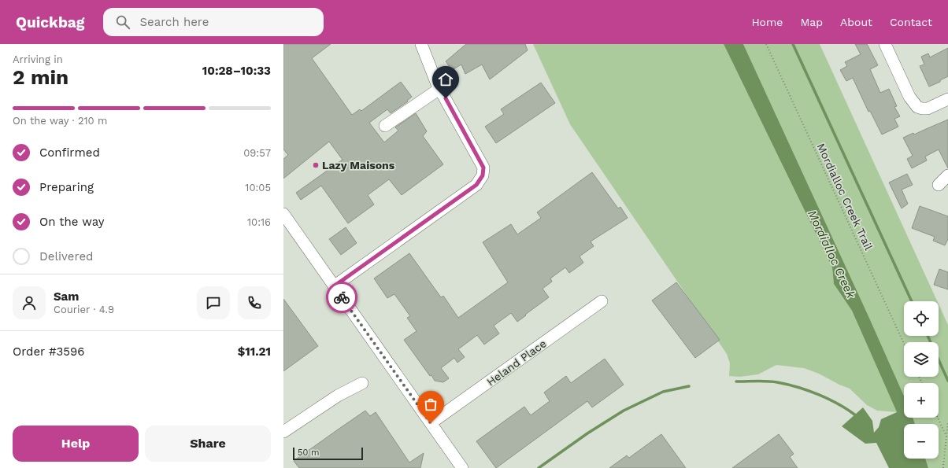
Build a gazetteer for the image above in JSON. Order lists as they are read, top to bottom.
{
  "streets": {
    "street": ["Heland Place"],
    "path": ["Mordialloc Creek Trail"]
  },
  "water": ["Mordialloc Creek"],
  "places": ["Lazy Maisons"],
  "scale_bar": "50 m",
  "page": {
    "header": "Quickbag",
    "search": "Search here",
    "nav": [
      "Home",
      "Map",
      "About",
      "Contact"
    ],
    "heading": ["2 min", "Arriving in", "10:28–10:33"],
    "panel": [
      "Sam",
      "Courier · 4.9",
      "Order #3596",
      "$11.21"
    ],
    "bar": "On the way · 210 m",
    "list": [
      ["Confirmed", "09:57"],
      ["Preparing", "10:05"],
      ["On the way", "10:16"],
      "Delivered"
    ],
    "map_buttons": ["+", "−"],
    "buttons": ["Help", "Share"],
    "scale": "50 m"
  }
}
